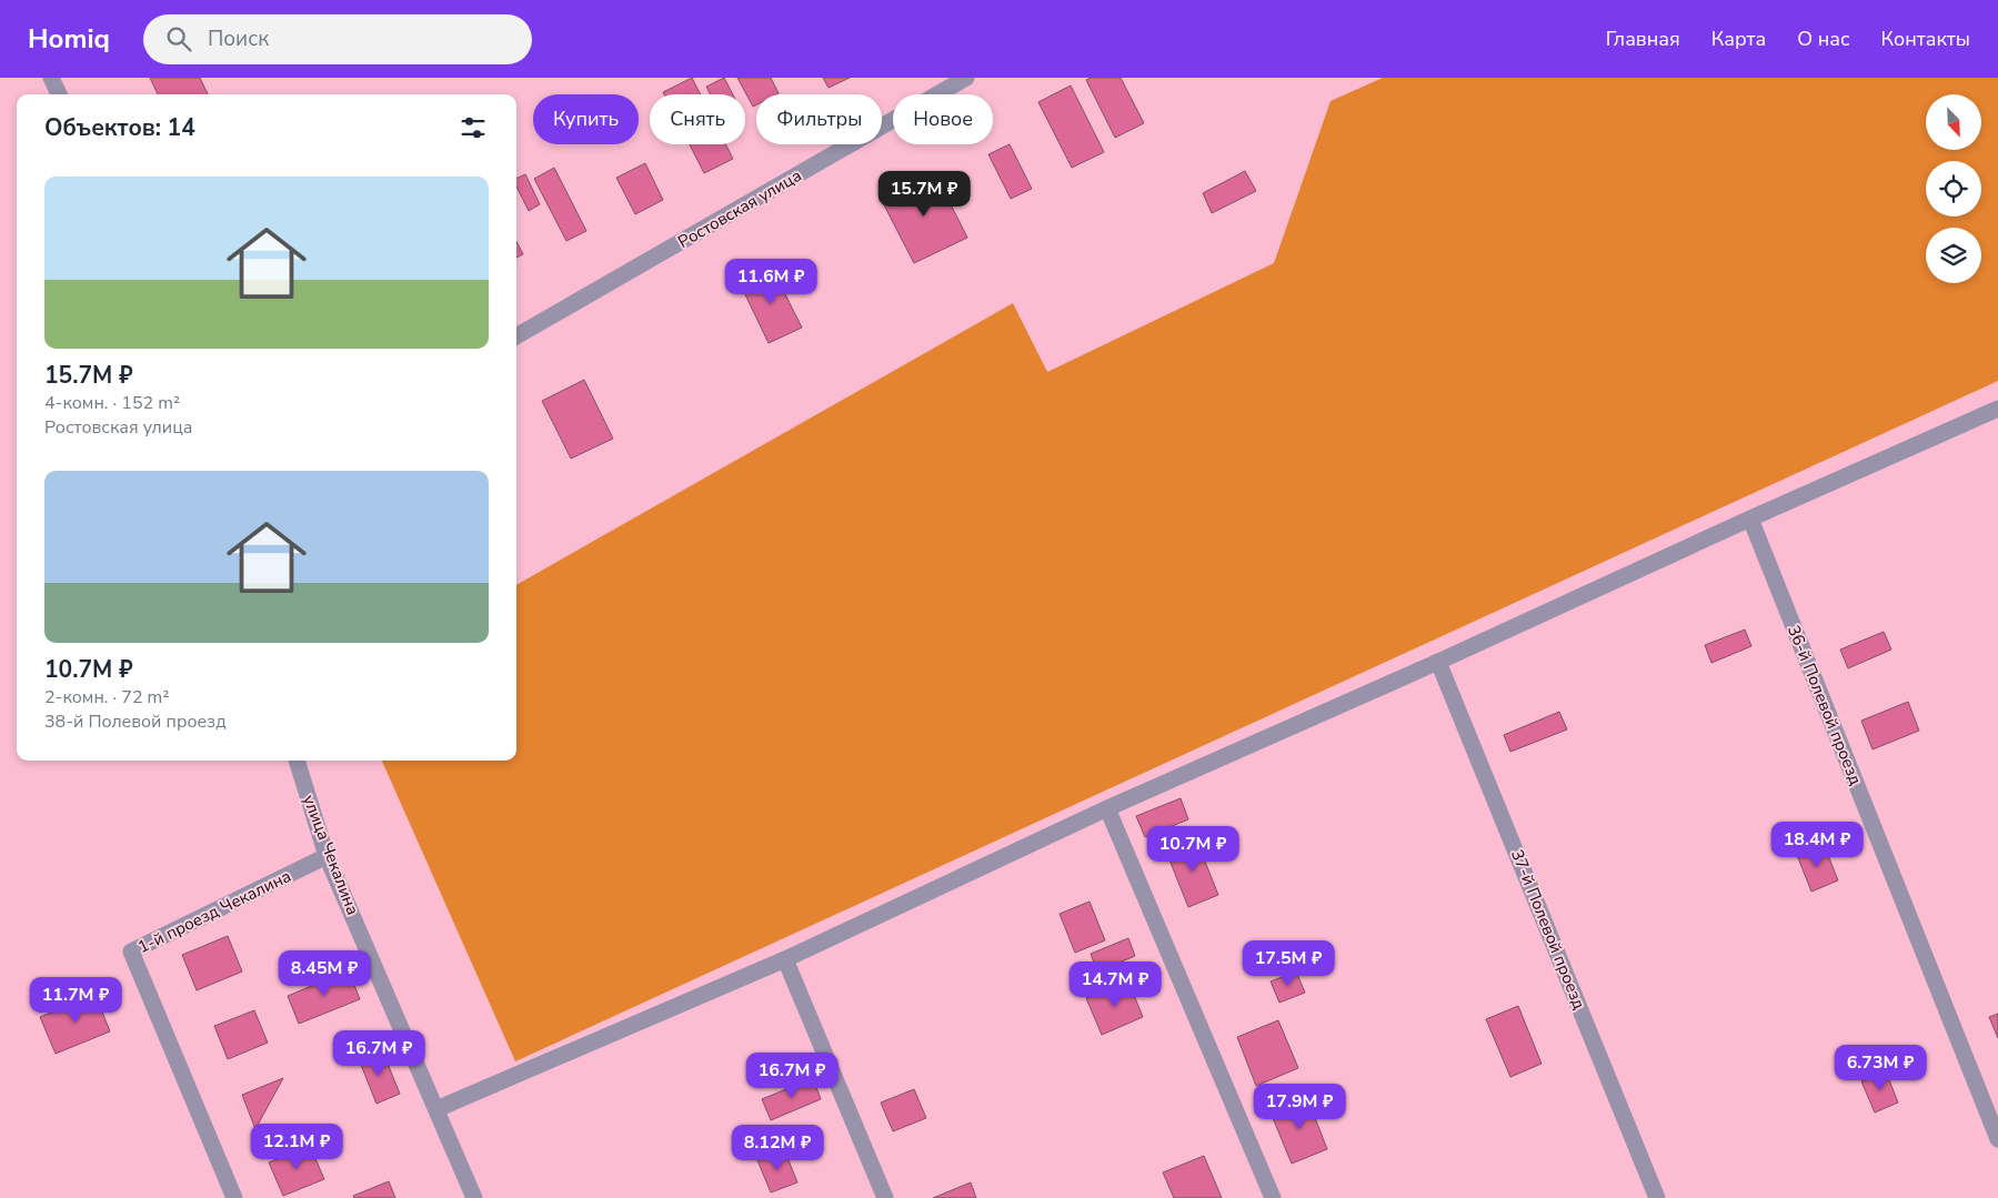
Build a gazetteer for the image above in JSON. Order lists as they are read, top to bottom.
{
  "streets": {
    "street": [
      "Ростовская улица",
      "36-й Полевой проезд",
      "улица Чекалина",
      "1-й проезд Чекалина",
      "37-й Полевой проезд"
    ]
  },
  "crossings": [
    ["улица Чекалина", "1-й проезд Чекалина"]
  ],
  "north": "bottom right",
  "page": {
    "header": "Homiq",
    "search": "Поиск",
    "nav": [
      "Главная",
      "Карта",
      "О нас",
      "Контакты"
    ],
    "chip": [
      "Купить",
      "Снять",
      "Фильтры",
      "Новое"
    ],
    "heading": "Объектов: 14",
    "list": [
      {
        "name": "15.7M ₽",
        "note": "4-комн. · 152 m² · Ростовская улица"
      },
      {
        "name": "10.7M ₽",
        "note": "2-комн. · 72 m² · 38-й Полевой проезд"
      }
    ],
    "price": [
      "15.7M ₽",
      "11.6M ₽",
      "18.4M ₽",
      "10.7M ₽",
      "17.5M ₽",
      "8.45M ₽",
      "14.7M ₽",
      "11.7M ₽",
      "16.7M ₽",
      "6.73M ₽",
      "16.7M ₽",
      "17.9M ₽",
      "12.1M ₽",
      "8.12M ₽"
    ]
  }
}
